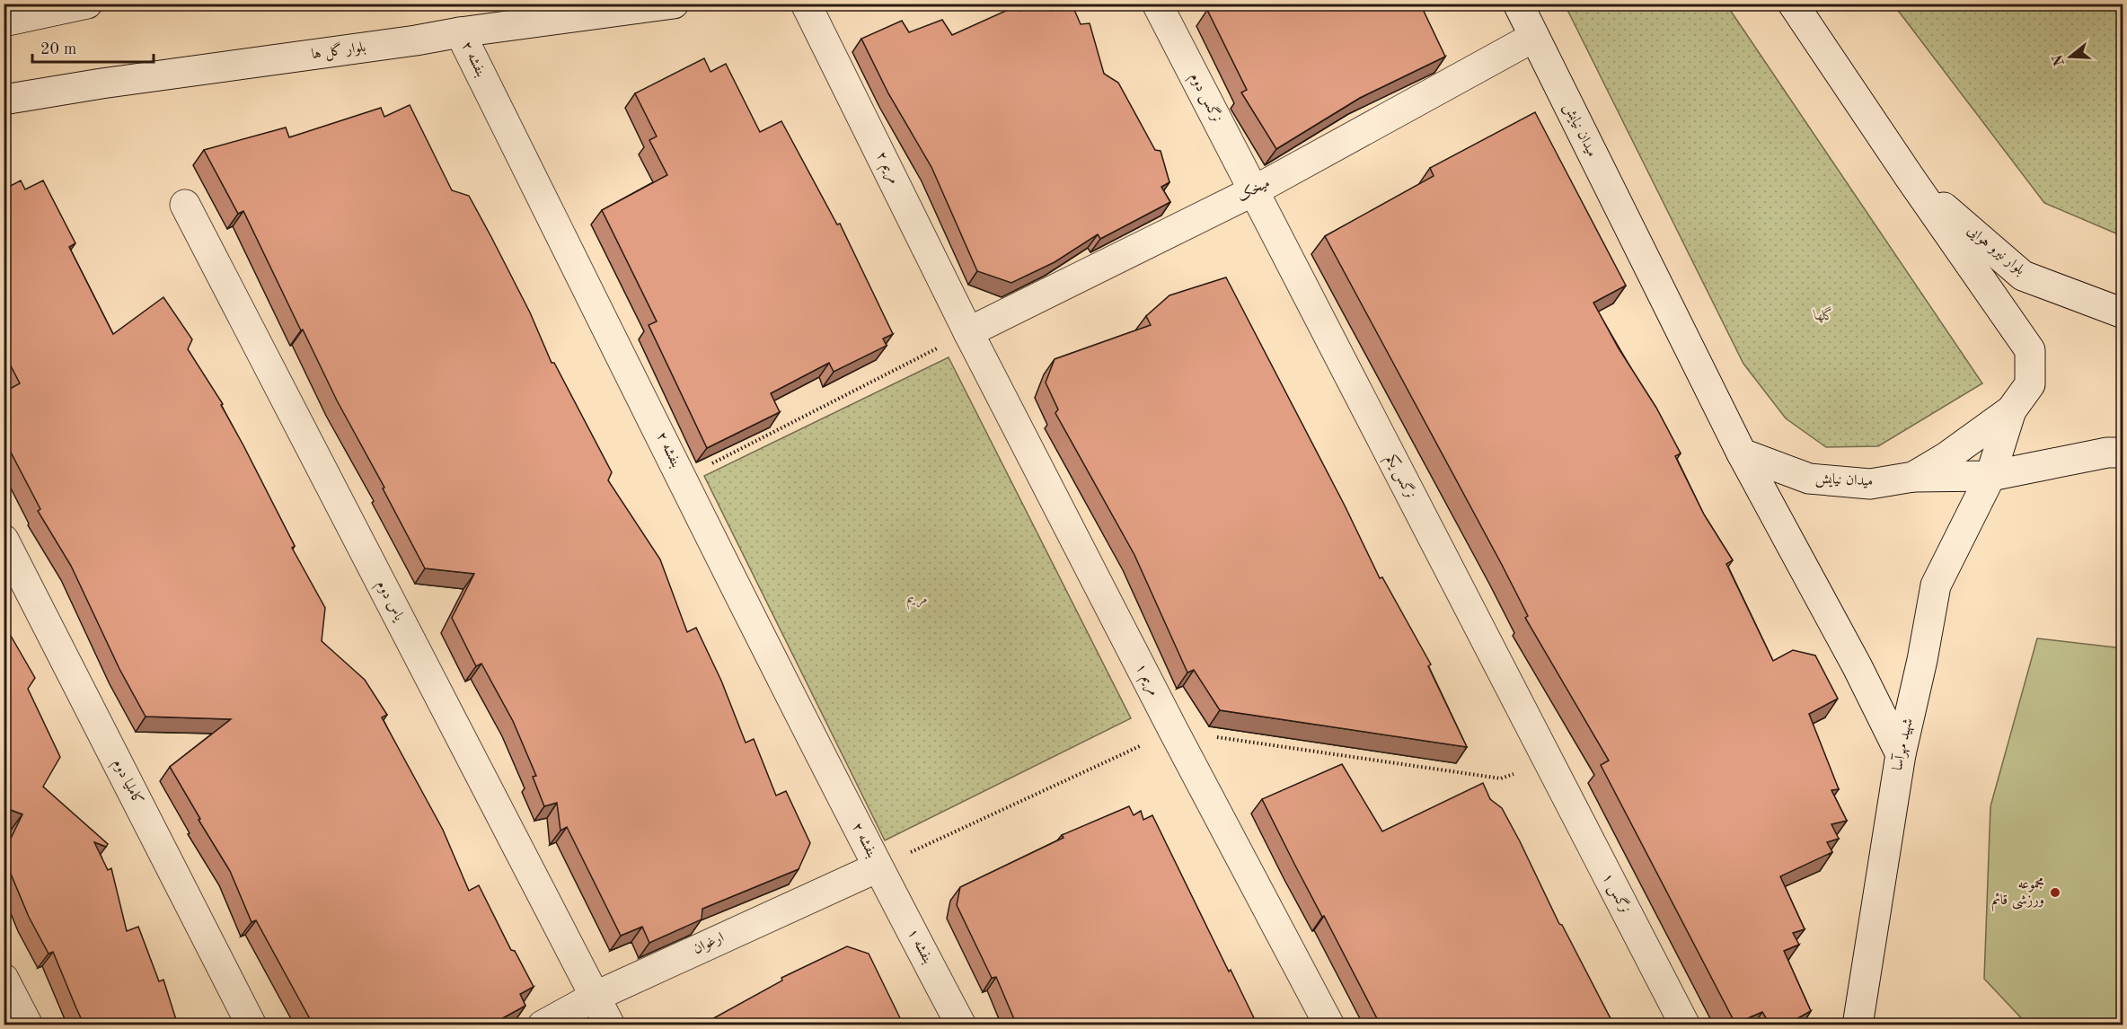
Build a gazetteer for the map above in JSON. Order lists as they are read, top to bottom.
{
  "streets": {
    "street": [
      "بلوار گل ها",
      "بنفشه ۲",
      "نرگس دوم",
      "میدان نیایش",
      "مریم ۲",
      "میخک",
      "بلوار نیرو هوایی",
      "نرگس یکم",
      "یاس دوم",
      "مریم ۱",
      "شهید مهرآسا",
      "کاملیا دوم",
      "نرگس ۱",
      "ارغوان",
      "بنفشه ۱"
    ]
  },
  "crossings": [
    ["بلوار گل ها", "بنفشه ۲"],
    ["بنفشه ۲", "ارغوان"],
    ["بنفشه ۲", "بنفشه ۱"],
    ["نرگس دوم", "میخک"],
    ["نرگس دوم", "نرگس یکم"],
    ["میدان نیایش", "میخک"],
    ["میدان نیایش", "بلوار نیرو هوایی"],
    ["میدان نیایش", "شهید مهرآسا"],
    ["مریم ۲", "میخک"],
    ["مریم ۲", "مریم ۱"],
    ["میخک", "نرگس یکم"],
    ["میخک", "مریم ۱"],
    ["نرگس یکم", "نرگس ۱"],
    ["یاس دوم", "ارغوان"],
    ["ارغوان", "بنفشه ۱"]
  ],
  "parks": ["گلها", "مریم"],
  "places": ["مجموعه ورزشی قائم"],
  "scale_bar": "20 m",
  "north": "left"
}
